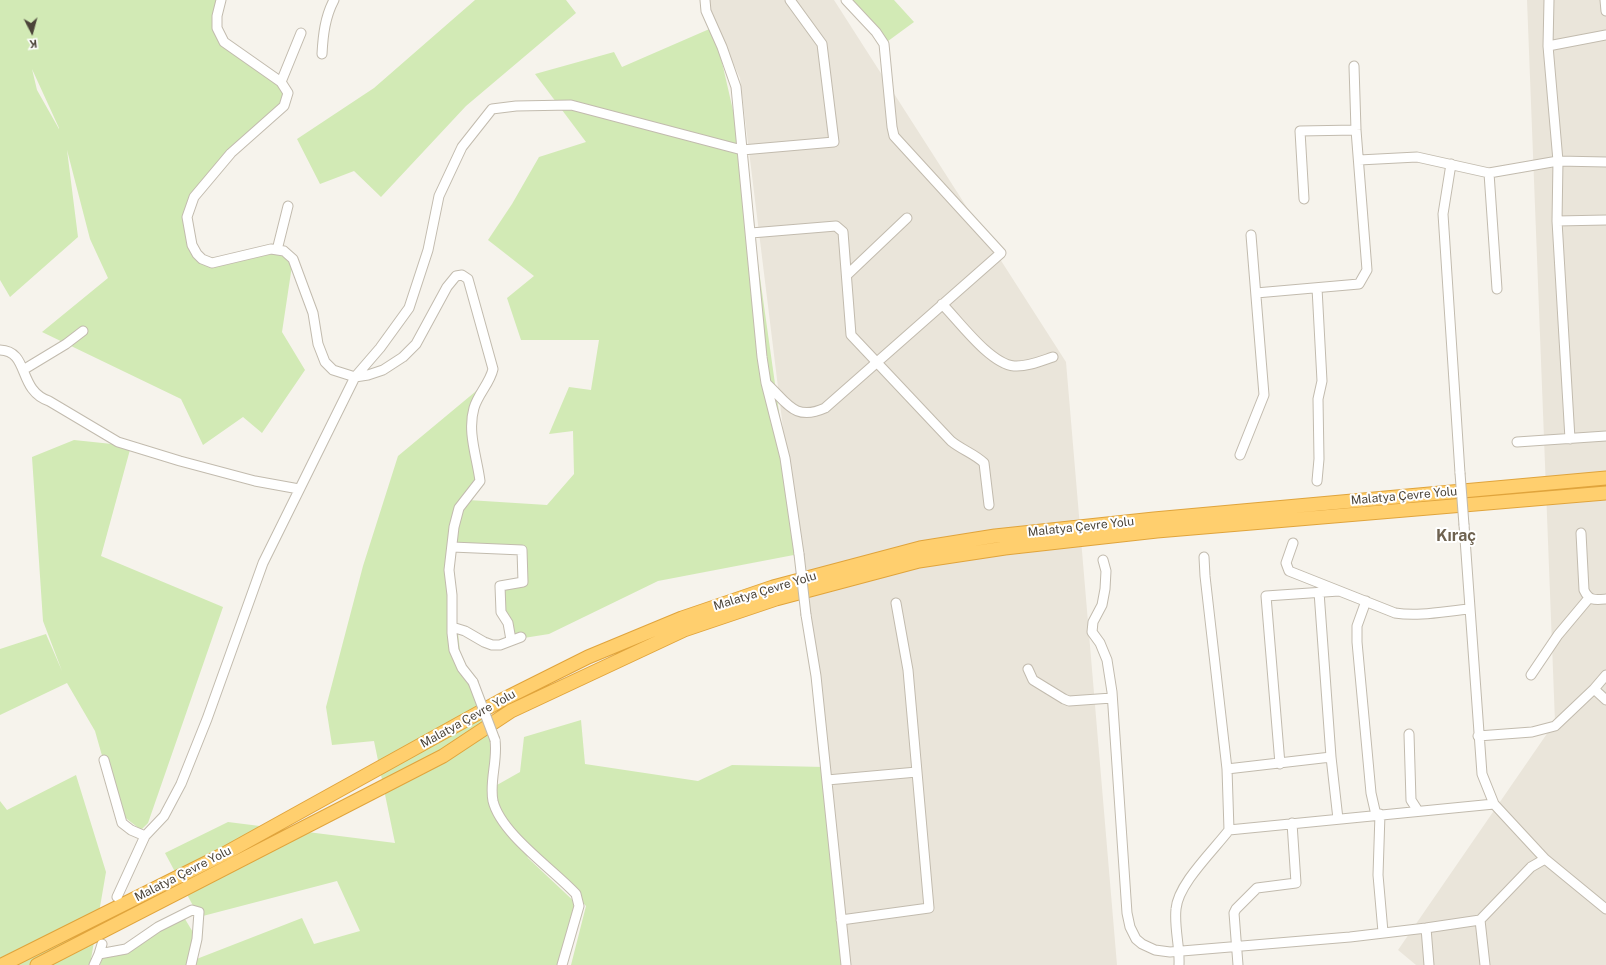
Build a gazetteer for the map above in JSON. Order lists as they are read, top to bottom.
{
  "streets": {
    "highway": ["Malatya Çevre Yolu"]
  },
  "districts": ["Kıraç"],
  "north": "bottom"
}
